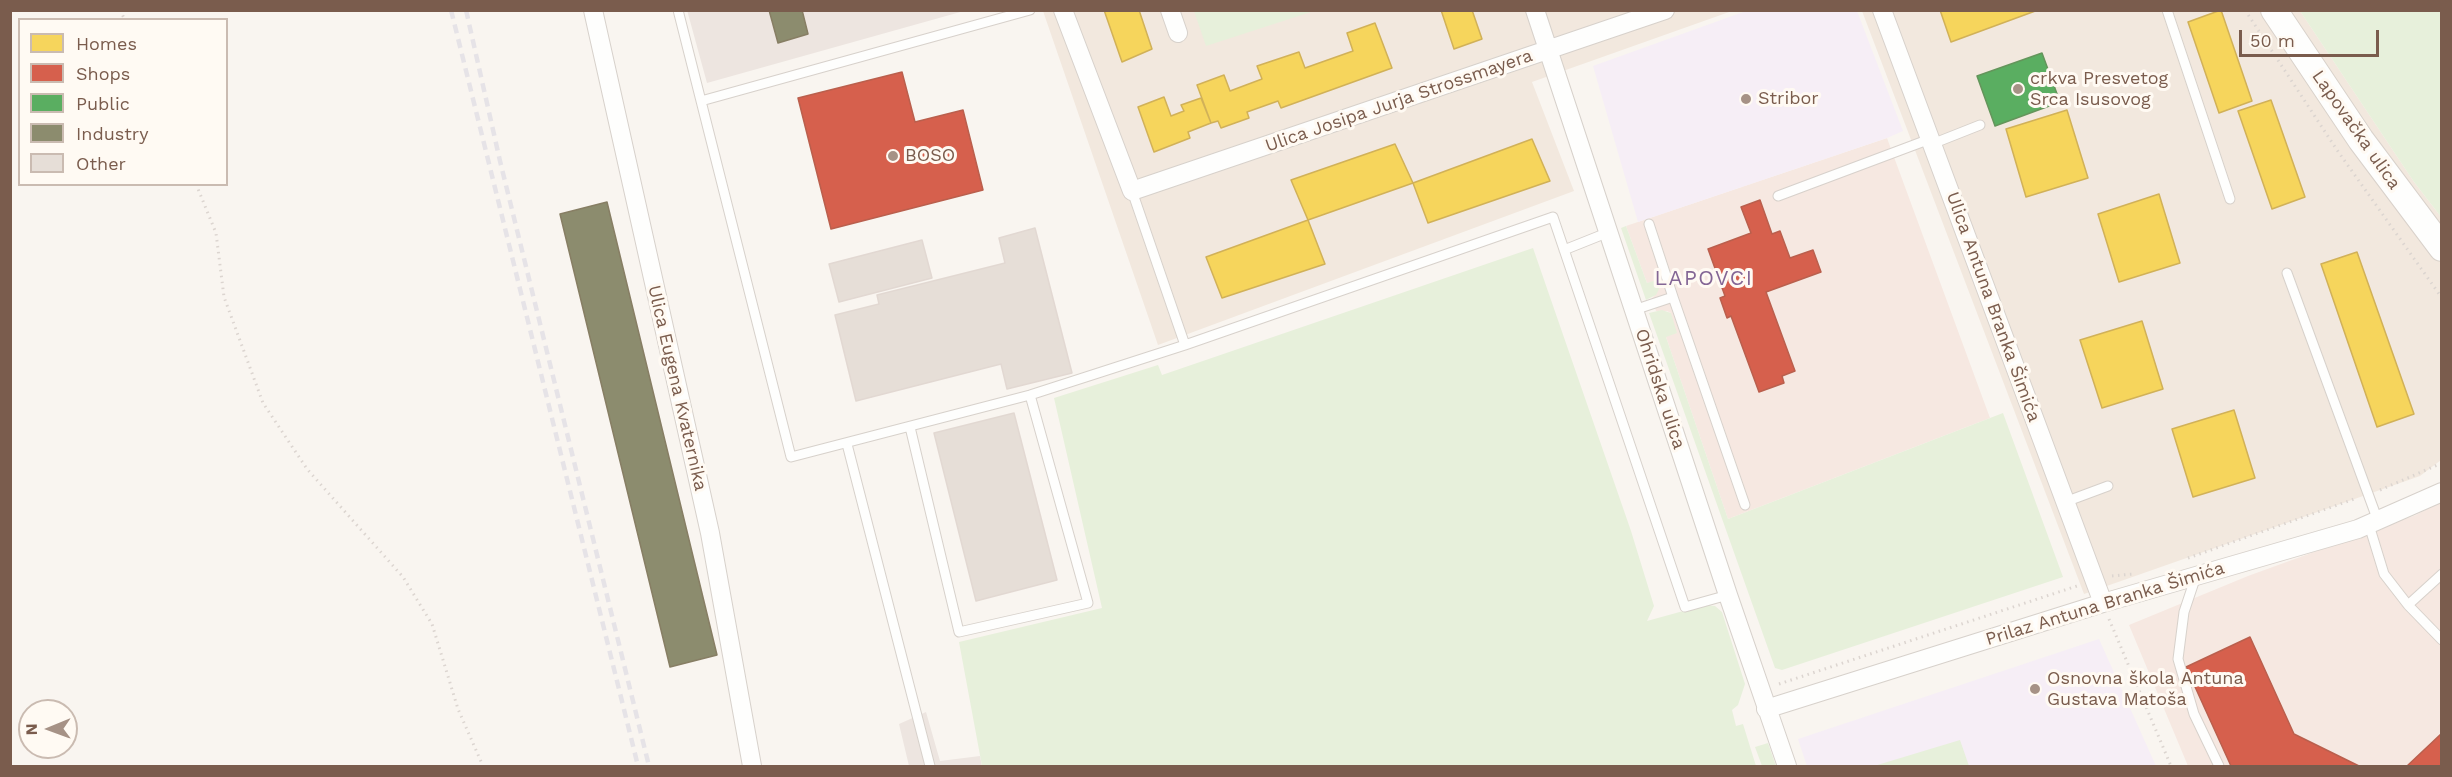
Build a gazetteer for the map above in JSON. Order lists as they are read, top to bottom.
{
  "streets": {
    "main road": ["Lapovačka ulica"],
    "street": [
      "Ulica Josipa Jurja Strossmayera",
      "Ulica Antuna Branka Šimića",
      "Ulica Eugena Kvaternika",
      "Ohridska ulica",
      "Prilaz Antuna Branka Šimića"
    ]
  },
  "crossings": [
    ["Ulica Josipa Jurja Strossmayera", "Ohridska ulica"],
    ["Ulica Antuna Branka Šimića", "Prilaz Antuna Branka Šimića"],
    ["Ohridska ulica", "Prilaz Antuna Branka Šimića"]
  ],
  "districts": ["LAPOVCI"],
  "places": [
    "crkva Presvetog Srca Isusovog",
    "Stribor",
    "BOSO",
    "Osnovna škola Antuna Gustava Matoša"
  ],
  "legend": [
    "Homes",
    "Shops",
    "Public",
    "Industry",
    "Other"
  ],
  "scale_bar": "50 m",
  "north": "left"
}
